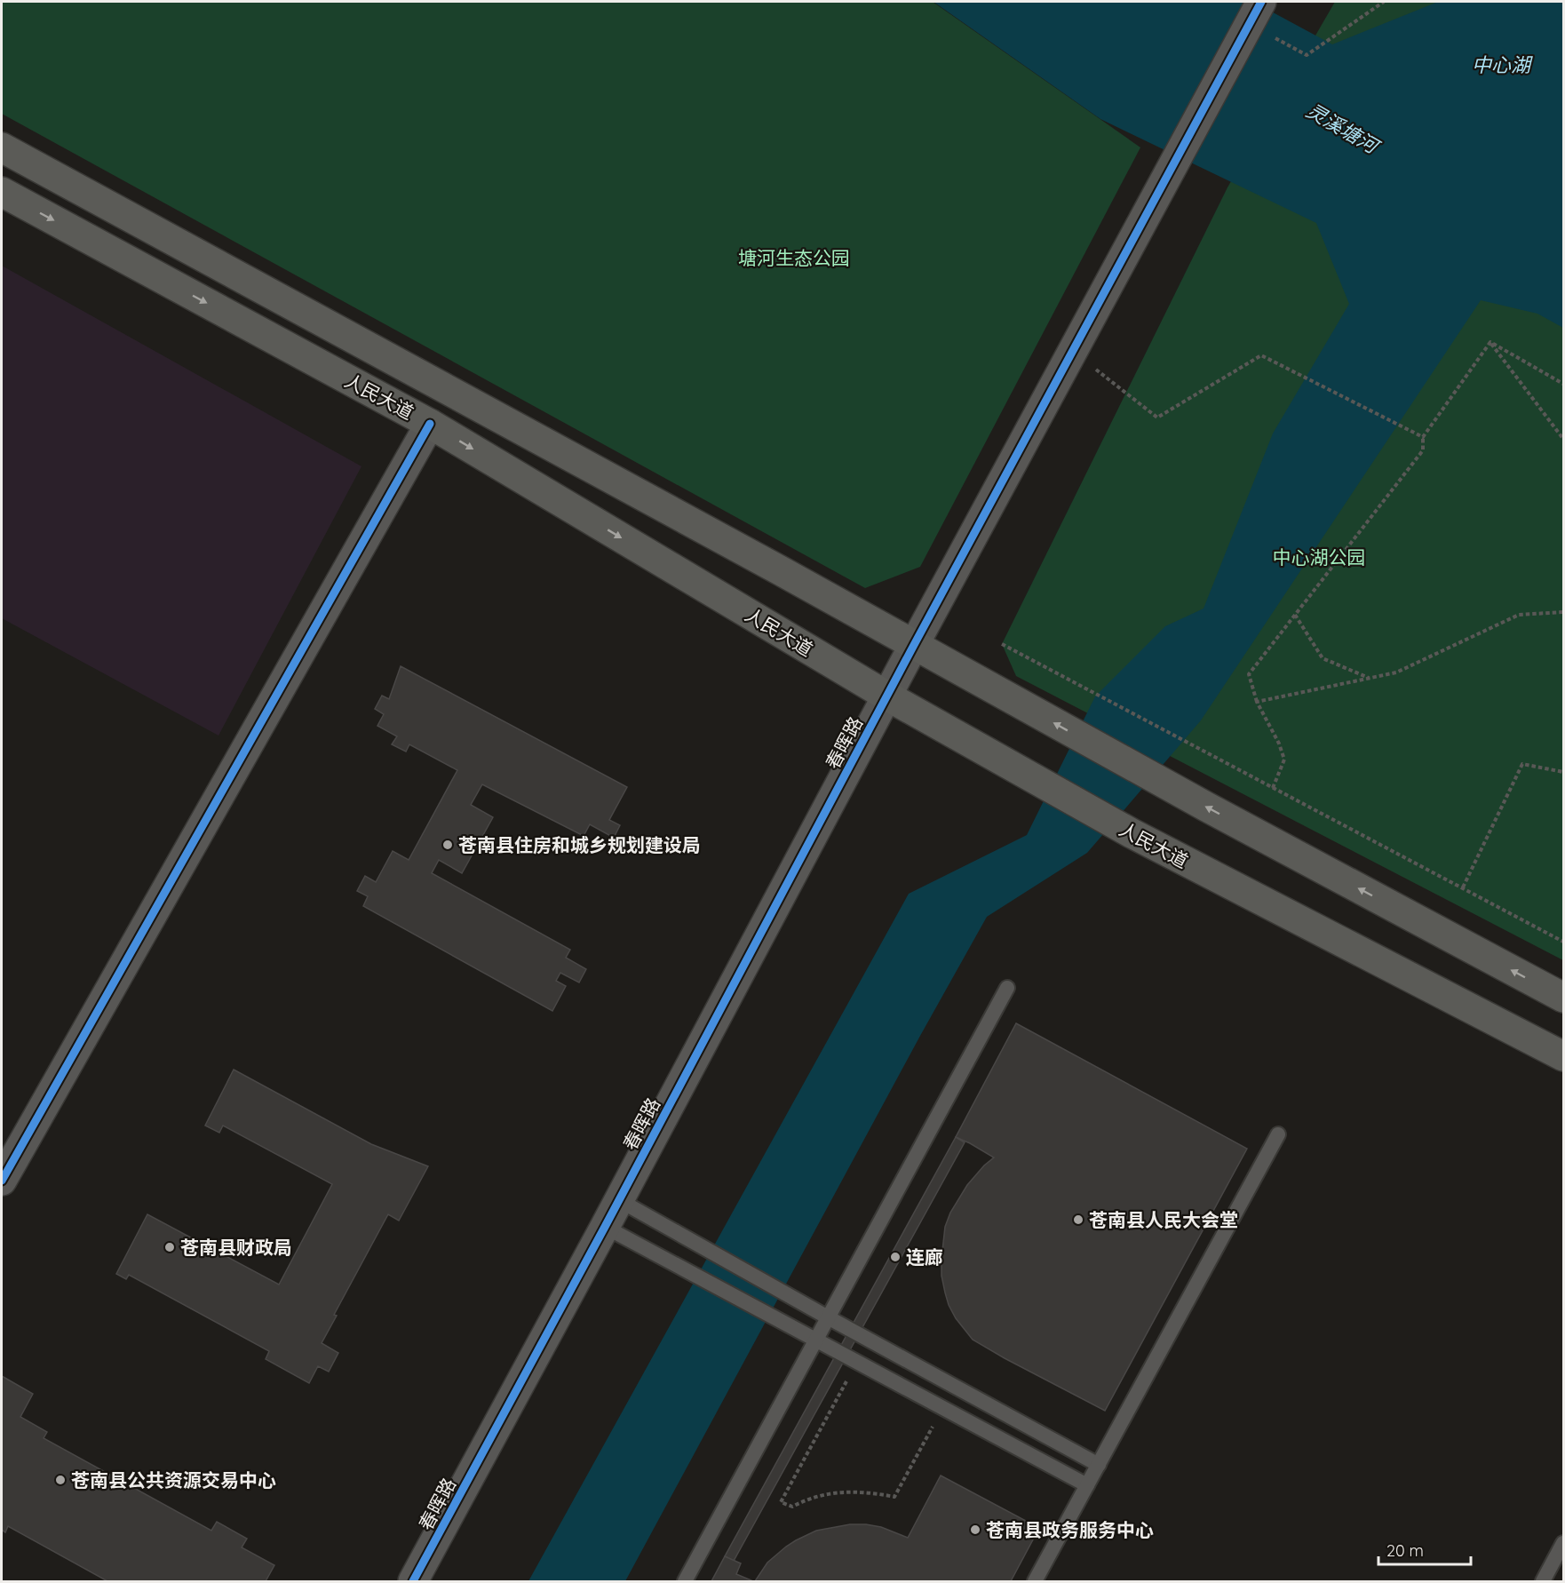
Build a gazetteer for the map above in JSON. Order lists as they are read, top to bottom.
{
  "streets": {
    "main road": ["人民大道"],
    "street": ["春晖路"]
  },
  "crossings": [
    ["人民大道", "春晖路"]
  ],
  "water": ["中心湖", "灵溪塘河"],
  "parks": ["塘河生态公园", "中心湖公园"],
  "places": [
    "苍南县住房和城乡规划建设局",
    "苍南县人民大会堂",
    "苍南县财政局",
    "连廊",
    "苍南县公共资源交易中心",
    "苍南县政务服务中心"
  ],
  "scale_bar": "20 m"
}
